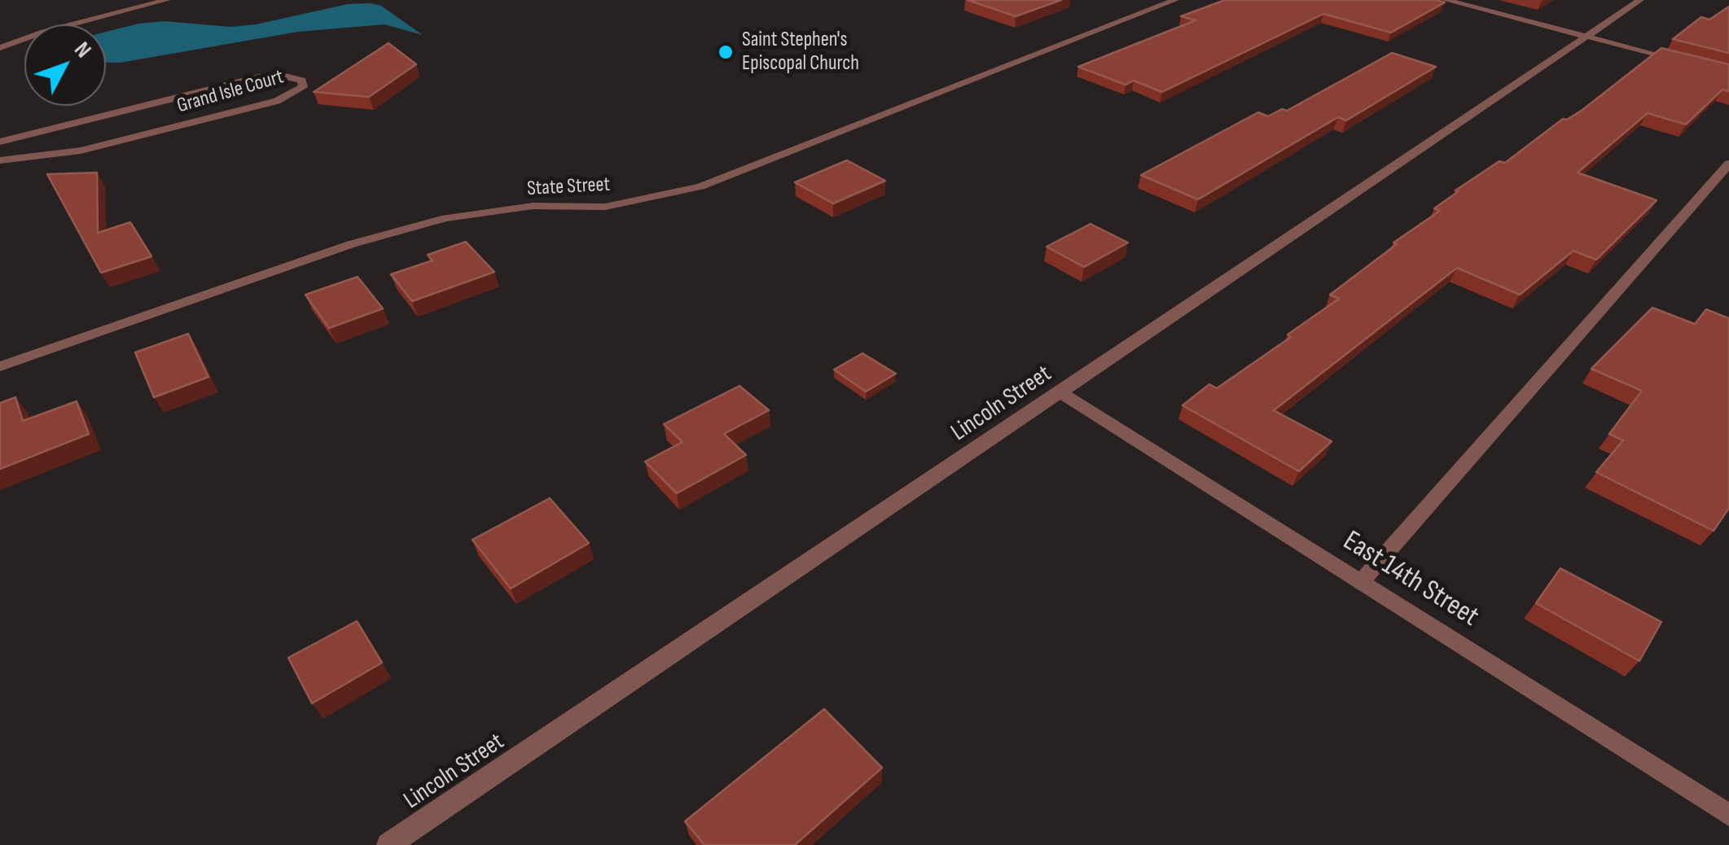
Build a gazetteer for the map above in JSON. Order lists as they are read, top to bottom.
{
  "streets": {
    "street": [
      "Grand Isle Court",
      "State Street",
      "Lincoln Street",
      "East 14th Street"
    ]
  },
  "crossings": [
    ["Lincoln Street", "East 14th Street"]
  ],
  "places": ["Saint Stephen's Episcopal Church"],
  "north": "top right"
}
